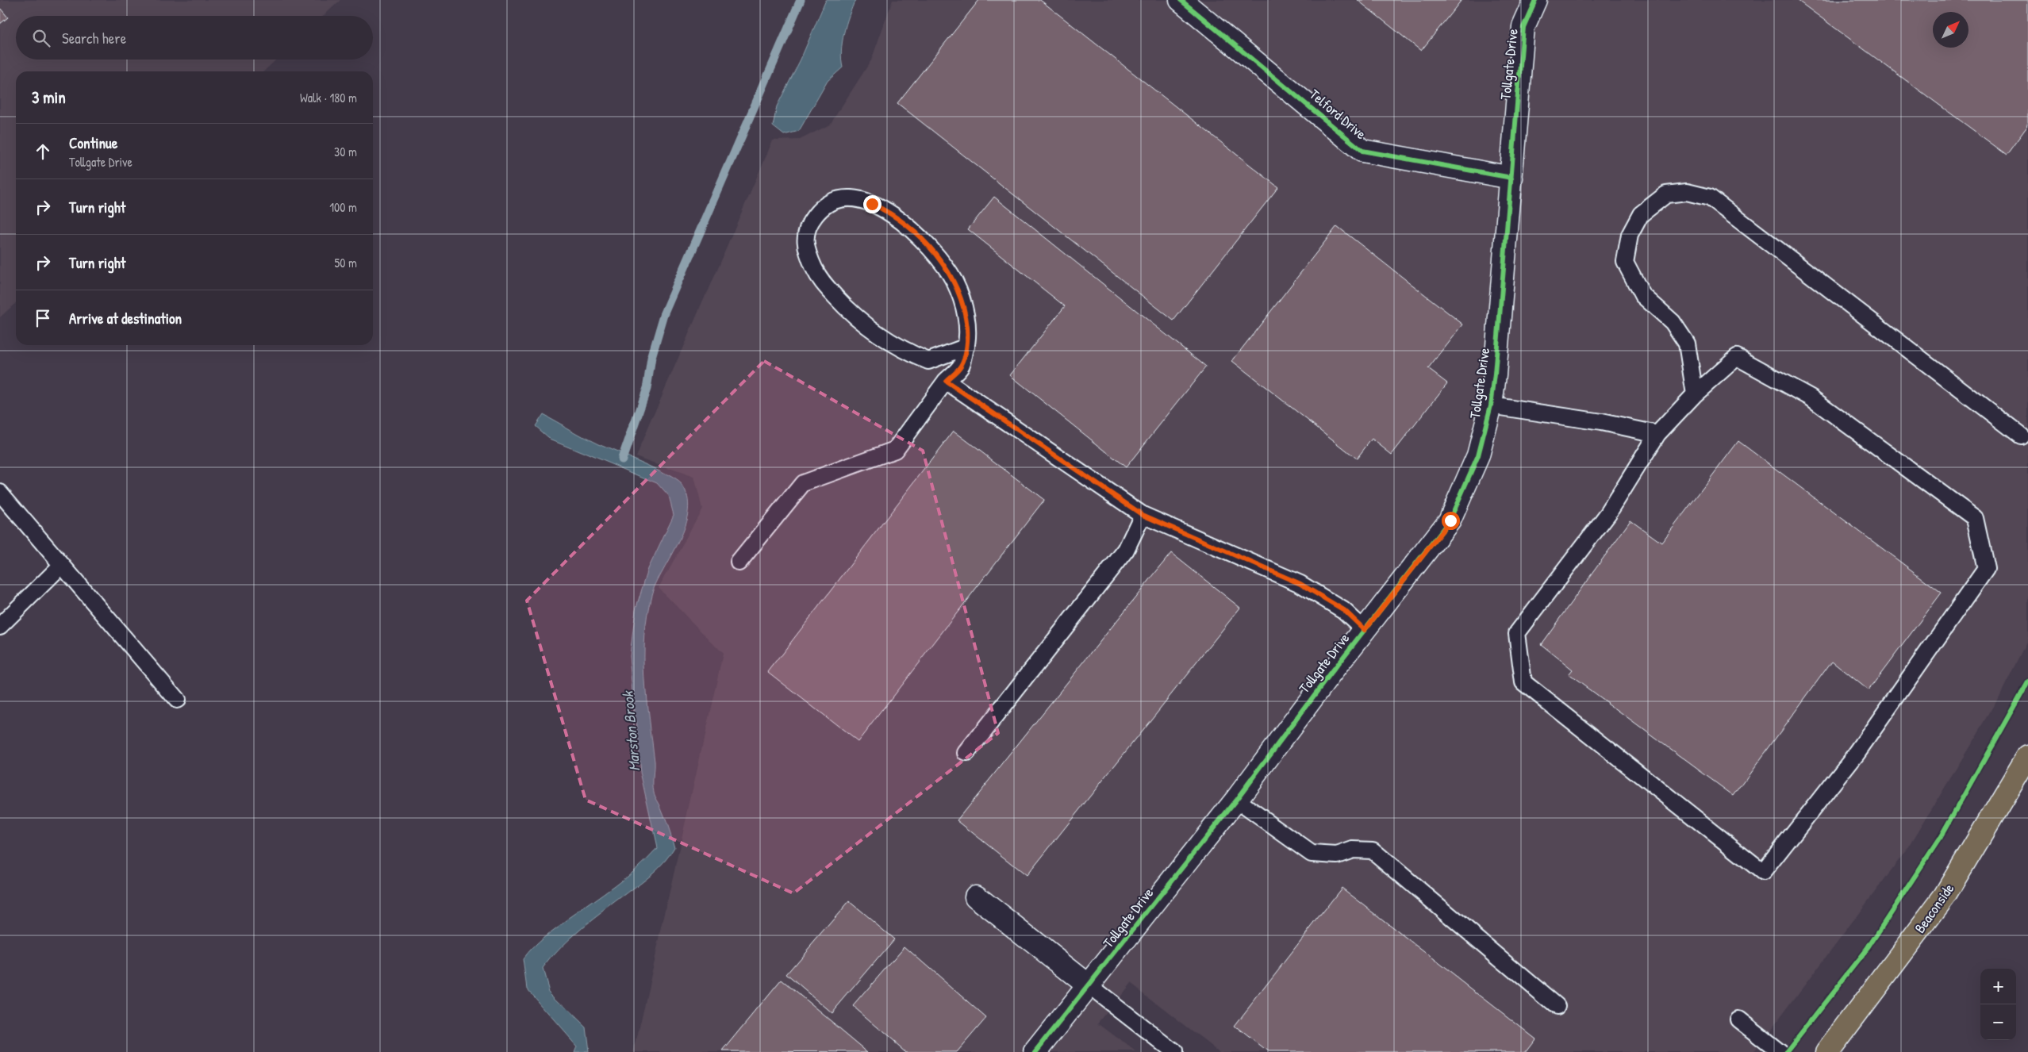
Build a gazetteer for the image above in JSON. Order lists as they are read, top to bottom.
{
  "streets": {
    "highway": ["Beaconside"],
    "street": ["Tollgate Drive", "Telford Drive"]
  },
  "crossings": [
    ["Tollgate Drive", "Telford Drive"]
  ],
  "water": ["Marston Brook"],
  "north": "top right",
  "page": {
    "search": "Search here",
    "heading": ["3 min", "Walk · 180 m"],
    "list": [
      ["Continue", "Tollgate Drive", "30 m"],
      ["Turn right", "100 m"],
      ["Turn right", "50 m"],
      "Arrive at destination"
    ],
    "map_buttons": ["+", "−"]
  }
}
